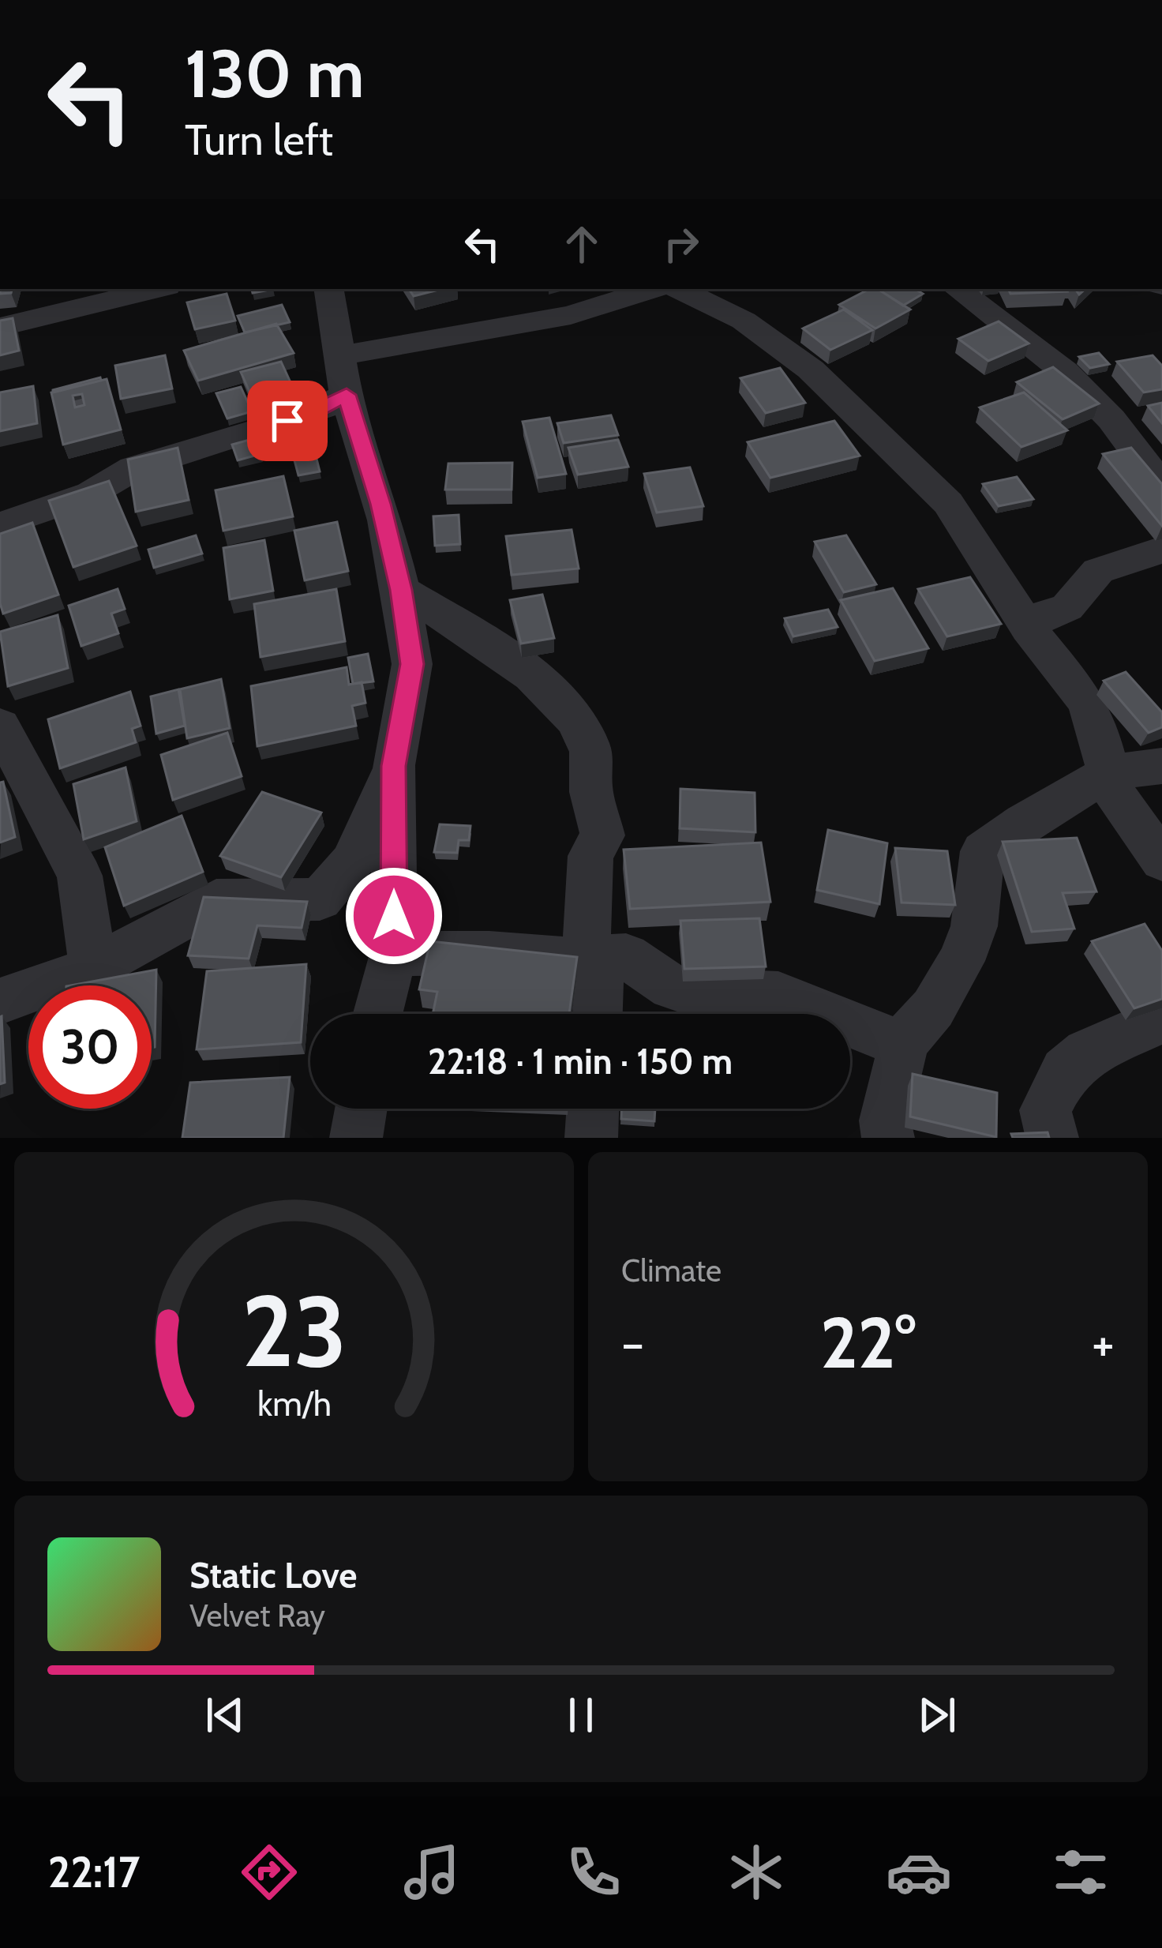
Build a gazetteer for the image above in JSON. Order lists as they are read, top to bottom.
{
  "page": {
    "turn": ["130 m", "Turn left"],
    "limit": "30",
    "trip": "22:18 · 1 min · 150 m",
    "tile": "Climate",
    "heat": ["−", "22°", "+"],
    "song": ["Static Love", "Velvet Ray"],
    "tabs": "22:17",
    "gauge": ["23", "km/h"]
  }
}
